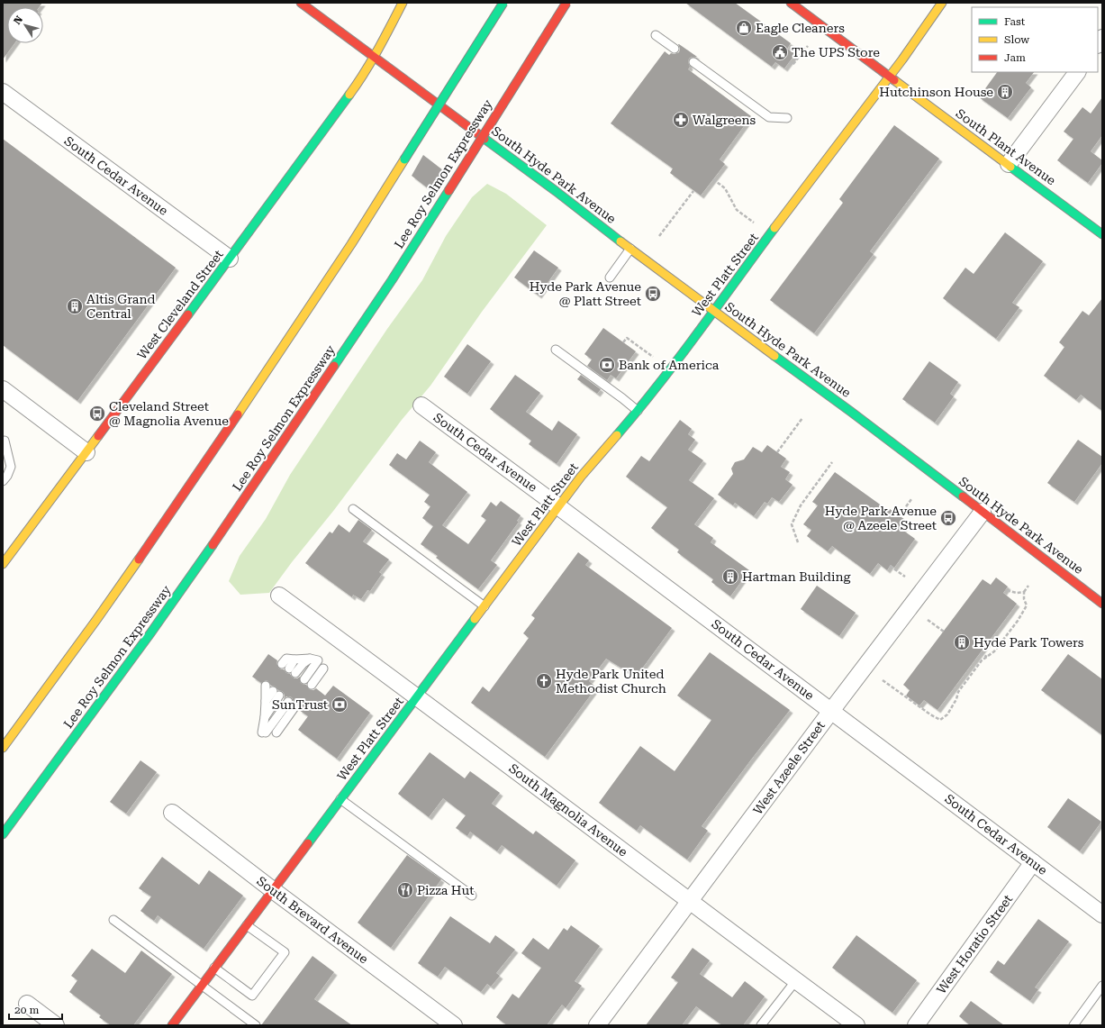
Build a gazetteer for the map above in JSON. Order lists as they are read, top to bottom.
{
  "streets": {
    "main road": [
      "South Plant Avenue",
      "Lee Roy Selmon Expressway",
      "South Hyde Park Avenue",
      "West Platt Street",
      "West Cleveland Street"
    ],
    "street": [
      "South Cedar Avenue",
      "West Azeele Street",
      "South Magnolia Avenue",
      "South Brevard Avenue",
      "West Horatio Street"
    ]
  },
  "crossings": [
    ["South Plant Avenue", "West Platt Street"],
    ["South Hyde Park Avenue", "West Platt Street"],
    ["South Hyde Park Avenue", "West Cleveland Street"],
    ["South Hyde Park Avenue", "West Azeele Street"],
    ["South Cedar Avenue", "West Platt Street"],
    ["South Cedar Avenue", "West Cleveland Street"],
    ["South Cedar Avenue", "West Azeele Street"],
    ["South Cedar Avenue", "West Horatio Street"],
    ["West Platt Street", "South Magnolia Avenue"],
    ["West Platt Street", "South Brevard Avenue"],
    ["West Azeele Street", "South Magnolia Avenue"]
  ],
  "places": {
    "shop": ["Eagle Cleaners"],
    "public building": ["The UPS Store"],
    "building": [
      "Hutchinson House",
      "Altis Grand Central",
      "Hartman Building",
      "Hyde Park Towers"
    ],
    "pharmacy": ["Walgreens"],
    "bus stop": ["Hyde Park Avenue @ Platt Street", "Cleveland Street @ Magnolia Avenue", "Hyde Park Avenue @ Azeele Street"],
    "bank": ["Bank of America", "SunTrust"],
    "church": ["Hyde Park United Methodist Church"],
    "restaurant": ["Pizza Hut"]
  },
  "legend": ["Fast", "Slow", "Jam"],
  "scale_bar": "20 m",
  "north": "top left"
}
